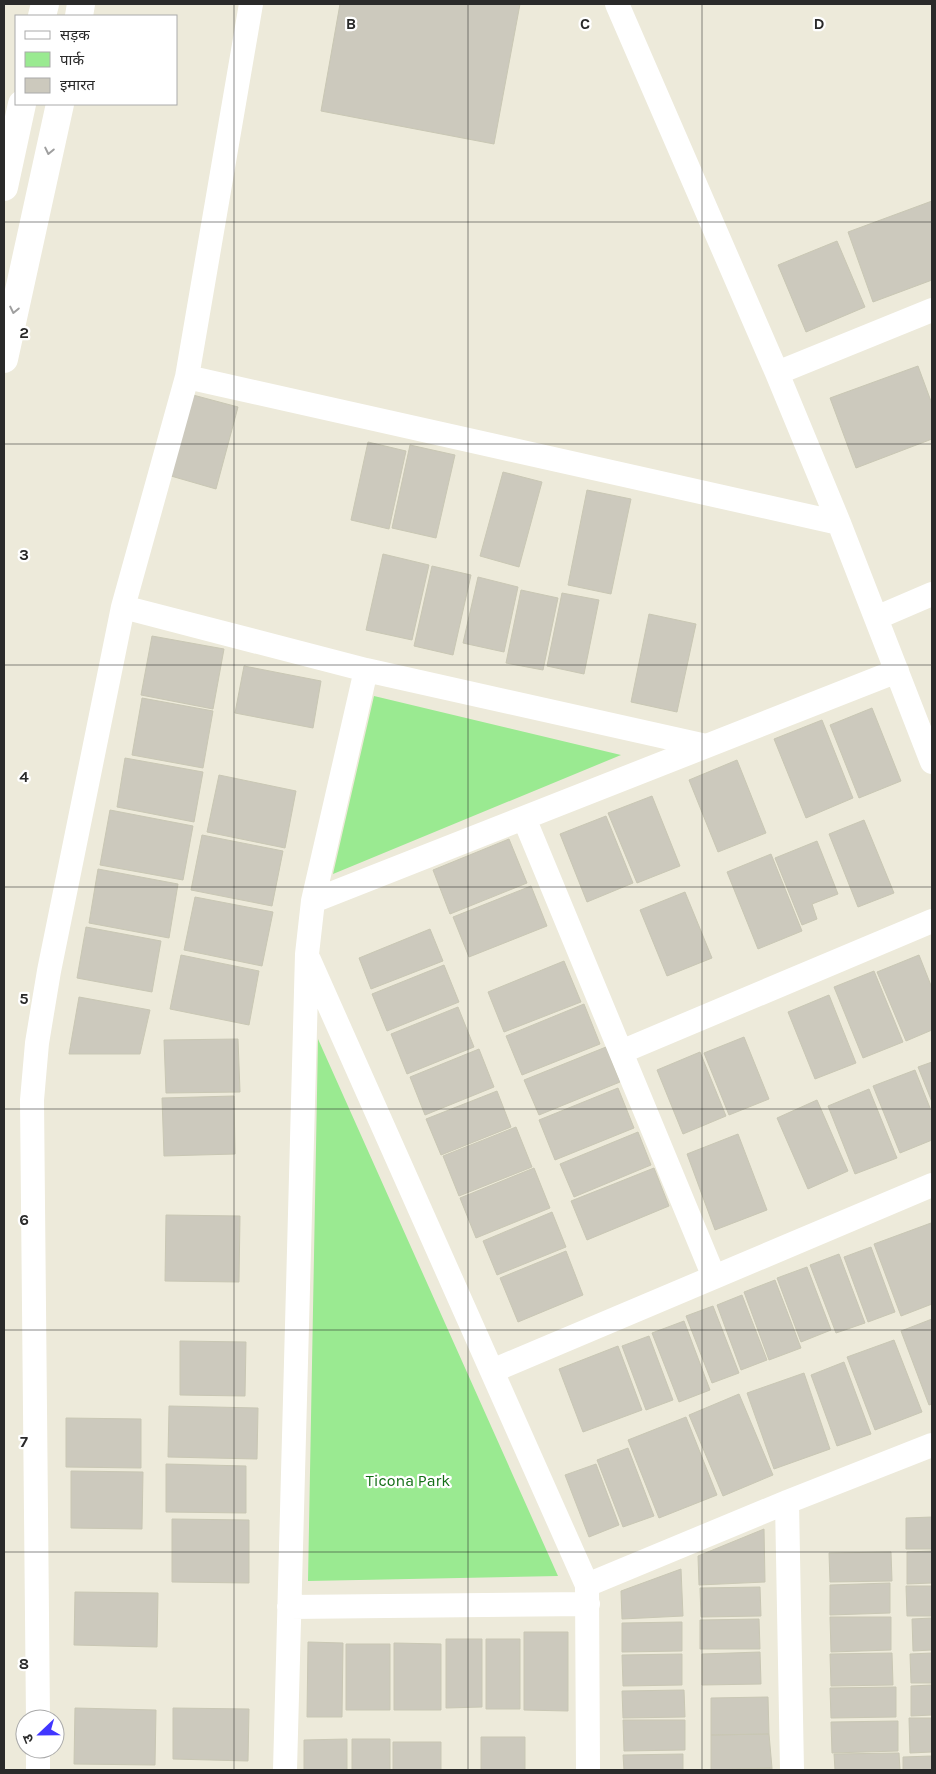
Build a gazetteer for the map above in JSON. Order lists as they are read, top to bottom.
{
  "parks": ["Ticona Park"],
  "legend": ["सड़क", "पार्क", "इमारत"],
  "north": "left",
  "grid": {
    "columns": ["B", "C", "D"],
    "rows": [
      "2",
      "3",
      "4",
      "5",
      "6",
      "7",
      "8"
    ]
  }
}
